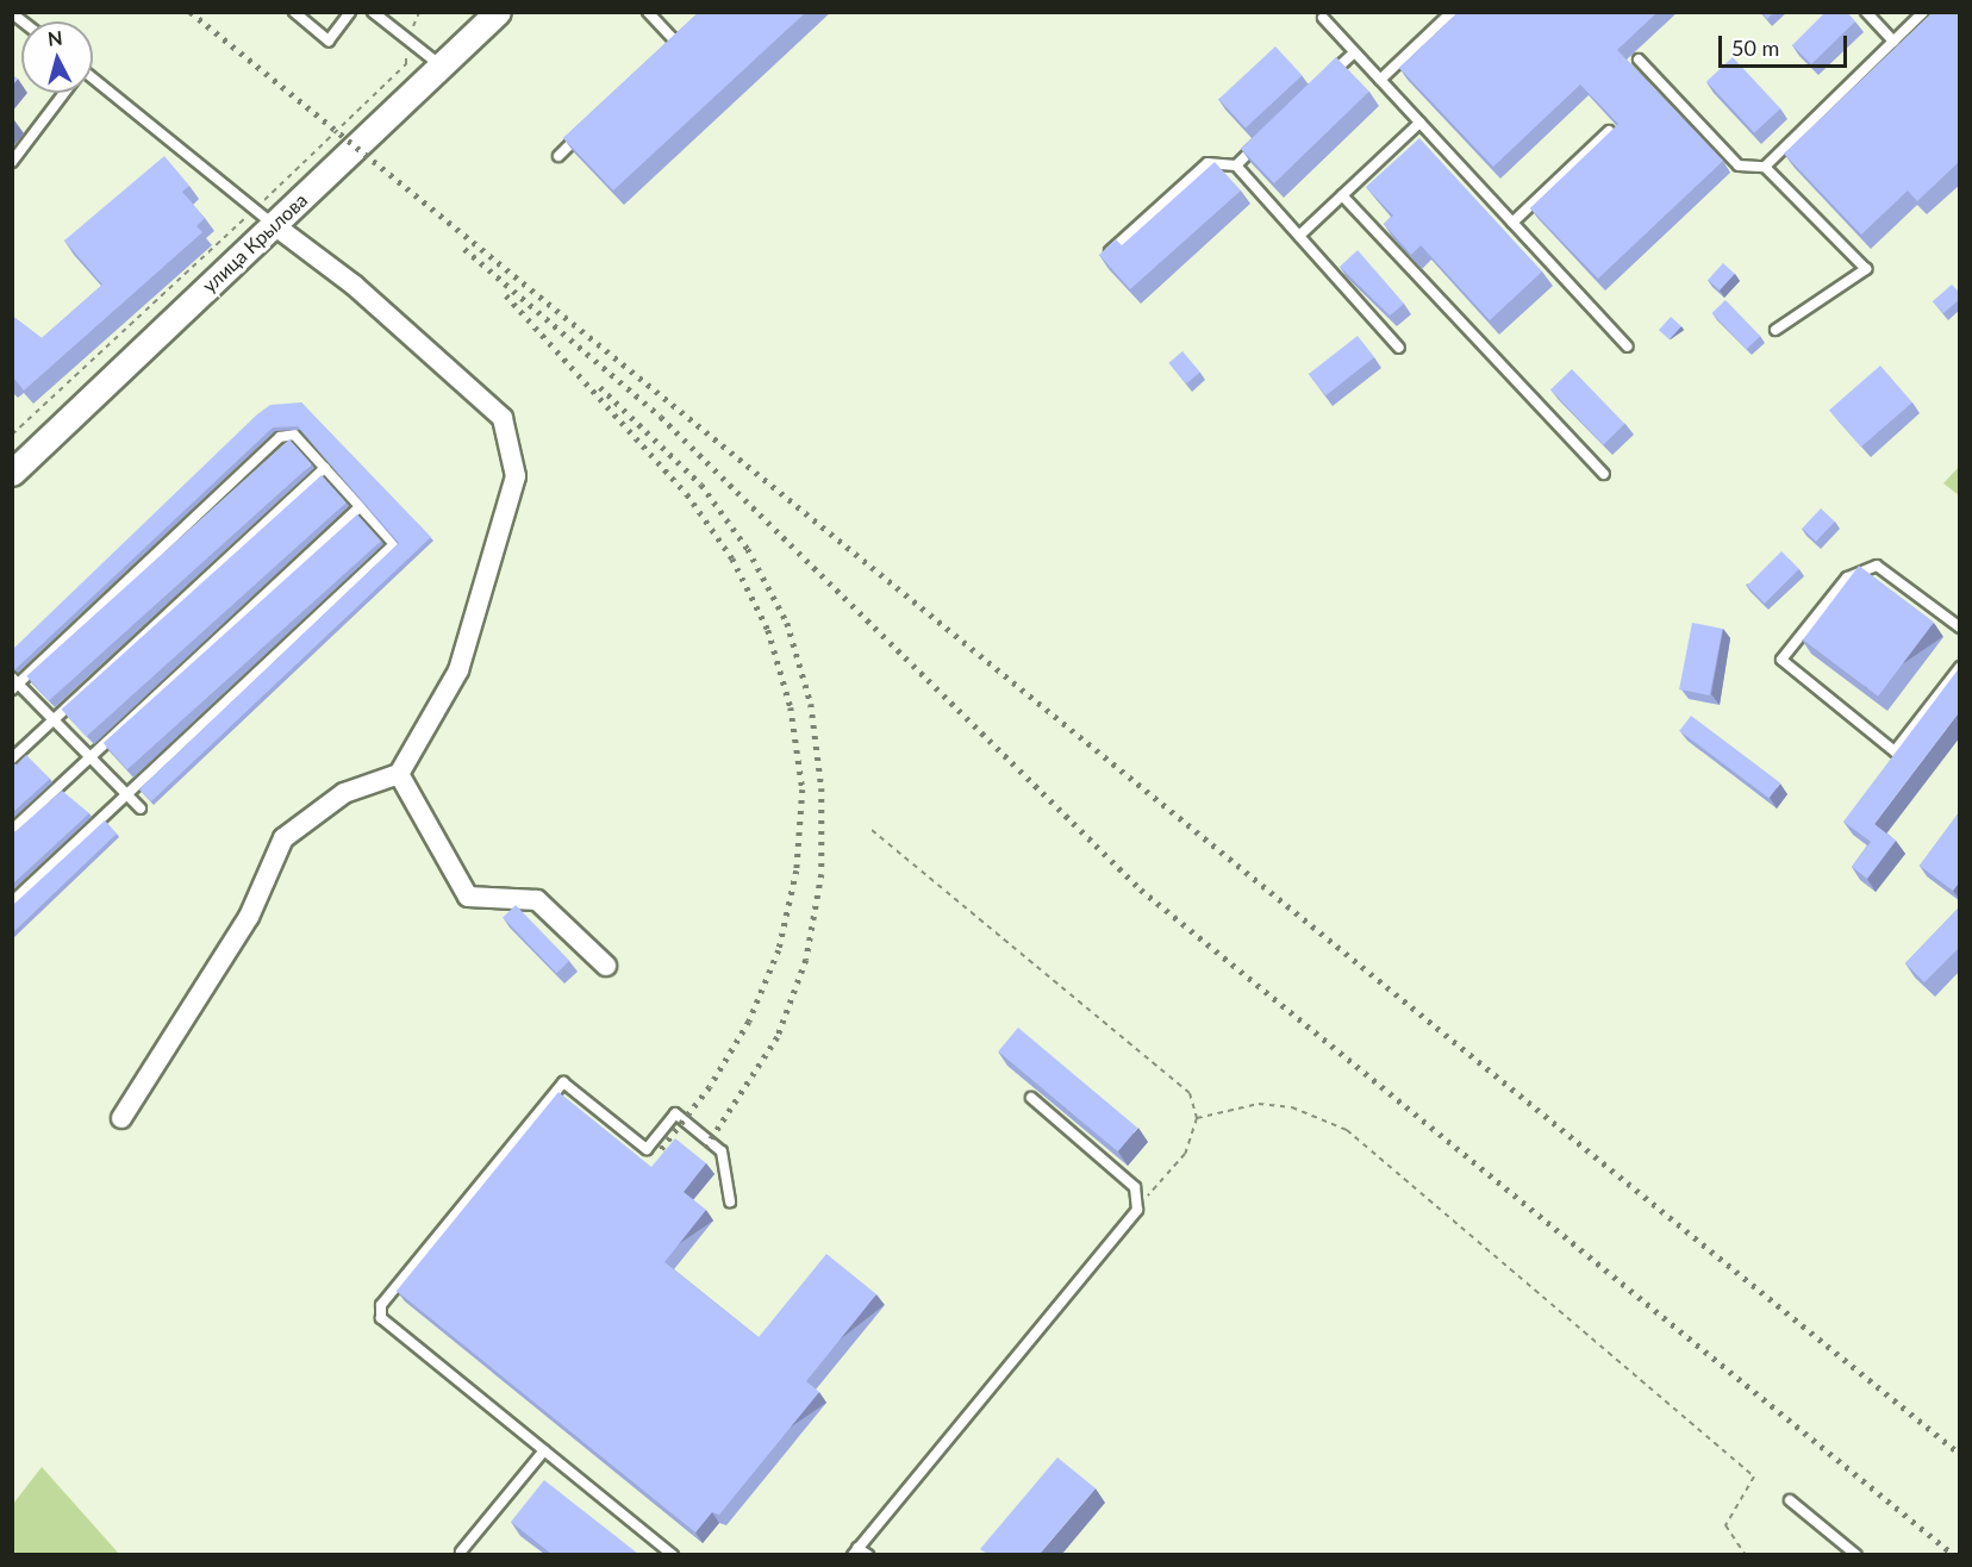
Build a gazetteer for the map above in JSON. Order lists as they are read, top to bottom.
{
  "streets": {
    "street": ["улица Крылова"]
  },
  "scale_bar": "50 m",
  "north": "top"
}
